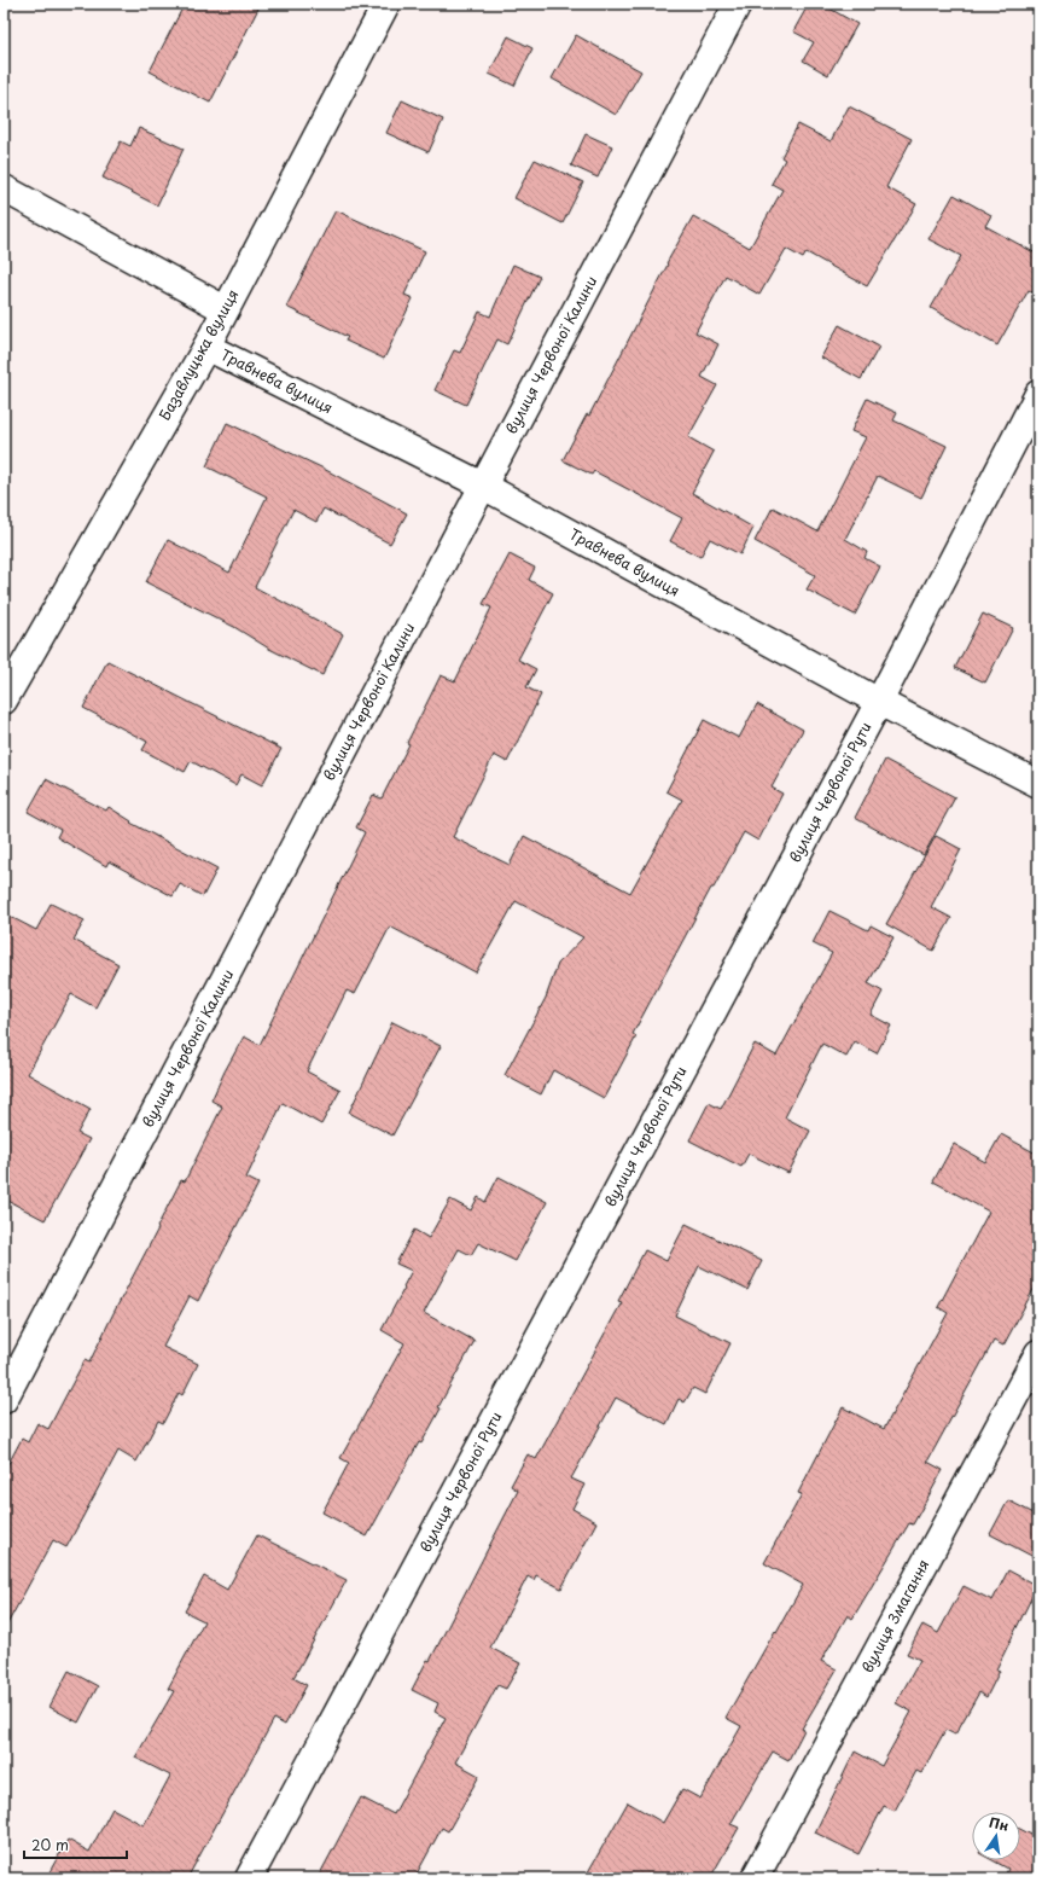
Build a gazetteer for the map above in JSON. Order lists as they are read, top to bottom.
{
  "streets": {
    "street": [
      "Базавлуцька вулиця",
      "вулиця Червоної Калини",
      "Травнева вулиця",
      "вулиця Червоної Рути",
      "вулиця Змагання"
    ]
  },
  "crossings": [
    ["Базавлуцька вулиця", "Травнева вулиця"],
    ["вулиця Червоної Калини", "Травнева вулиця"],
    ["Травнева вулиця", "вулиця Червоної Рути"]
  ],
  "scale_bar": "20 m",
  "north": "top"
}
